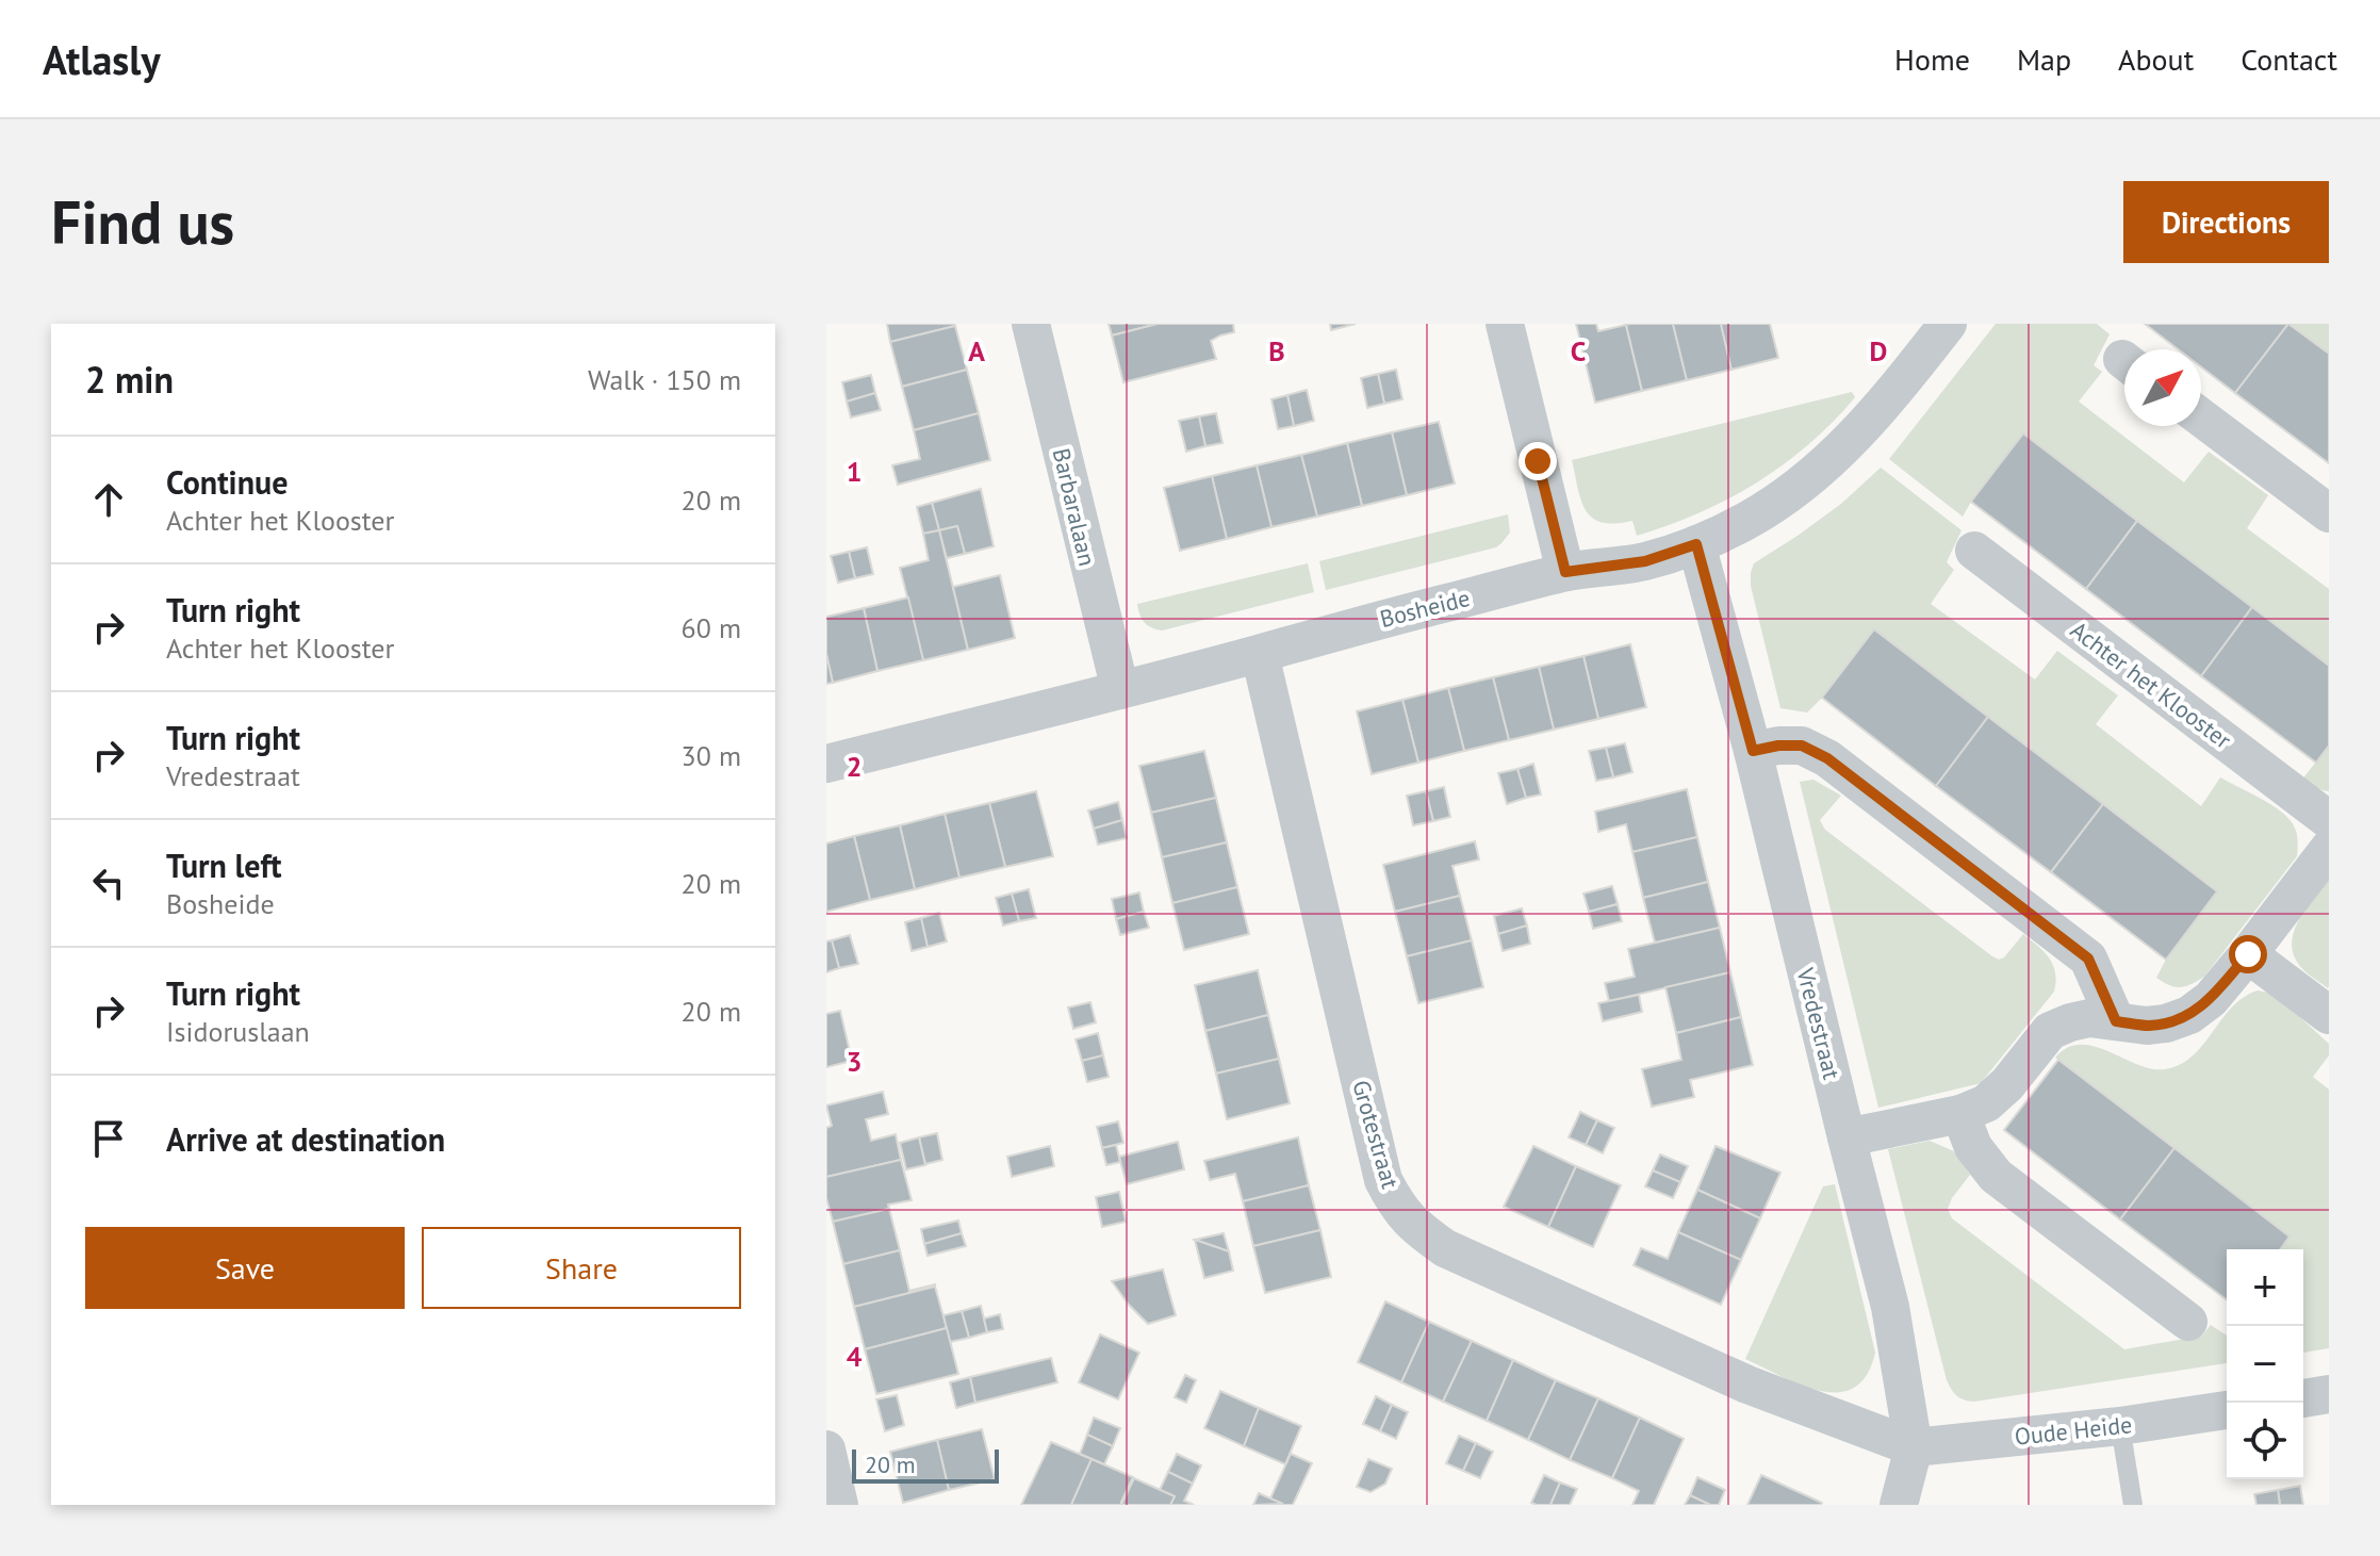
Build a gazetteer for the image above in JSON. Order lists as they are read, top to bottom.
{
  "streets": {
    "street": [
      "Barbaralaan",
      "Bosheide",
      "Achter het Klooster",
      "Vredestraat",
      "Grotestraat",
      "Oude Heide"
    ]
  },
  "crossings": [
    ["Barbaralaan", "Bosheide"],
    ["Bosheide", "Vredestraat"],
    ["Bosheide", "Grotestraat"],
    ["Vredestraat", "Grotestraat"],
    ["Vredestraat", "Oude Heide"],
    ["Grotestraat", "Oude Heide"]
  ],
  "scale_bar": "20 m",
  "north": "top right",
  "page": {
    "header": "Atlasly",
    "nav": [
      "Home",
      "Map",
      "About",
      "Contact"
    ],
    "buttons": [
      "Directions",
      ["Save", "Share"]
    ],
    "title": "Find us",
    "heading": ["2 min", "Walk · 150 m"],
    "list": [
      ["Continue", "Achter het Klooster", "20 m"],
      ["Turn right", "Achter het Klooster", "60 m"],
      ["Turn right", "Vredestraat", "30 m"],
      ["Turn left", "Bosheide", "20 m"],
      ["Turn right", "Isidoruslaan", "20 m"],
      "Arrive at destination"
    ],
    "map_buttons": ["+", "−"],
    "scale": "20 m"
  },
  "grid": {
    "columns": [
      "A",
      "B",
      "C",
      "D"
    ],
    "rows": [
      "1",
      "2",
      "3",
      "4"
    ]
  }
}
